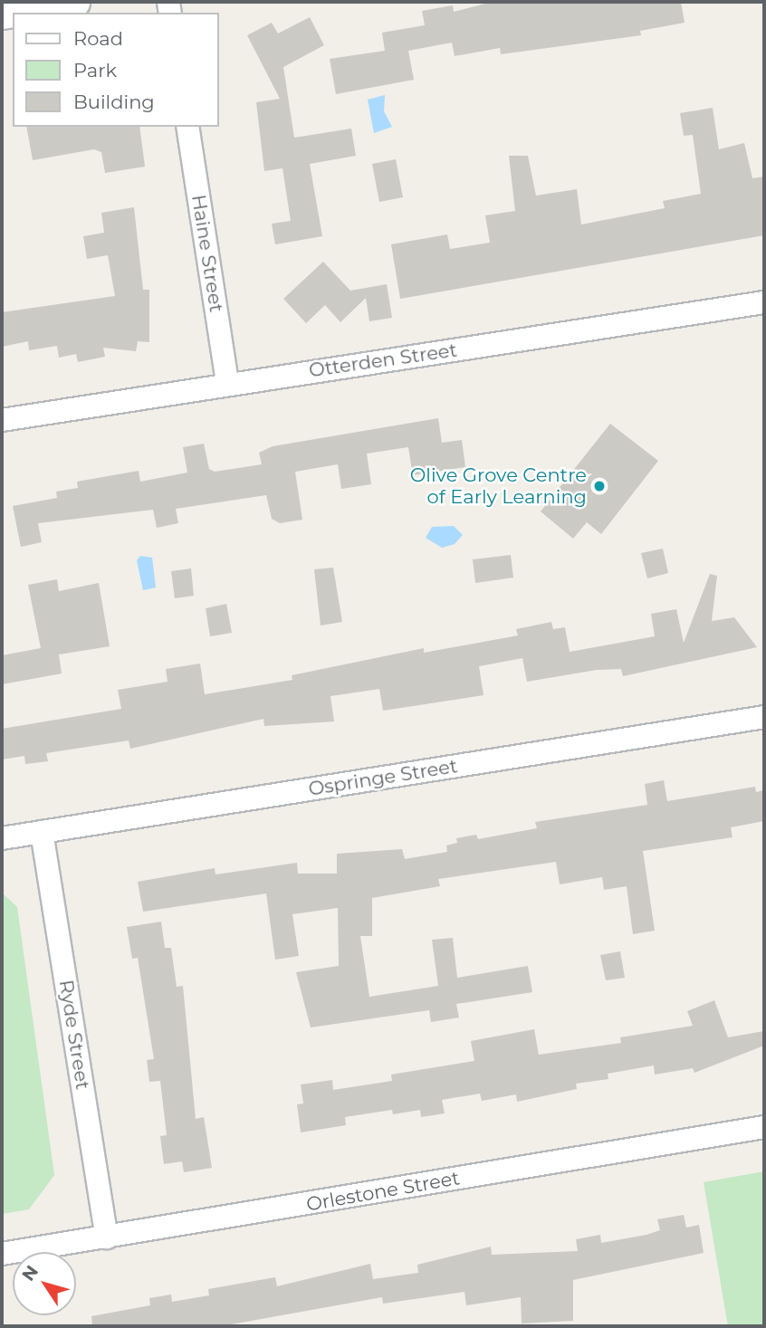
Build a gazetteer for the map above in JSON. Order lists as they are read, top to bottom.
{
  "streets": {
    "street": [
      "Haine Street",
      "Otterden Street",
      "Ospringe Street",
      "Ryde Street",
      "Orlestone Street"
    ]
  },
  "crossings": [
    ["Haine Street", "Otterden Street"],
    ["Ospringe Street", "Ryde Street"],
    ["Ryde Street", "Orlestone Street"]
  ],
  "places": ["Olive Grove Centre of Early Learning"],
  "legend": ["Road", "Park", "Building"],
  "north": "top left"
}
